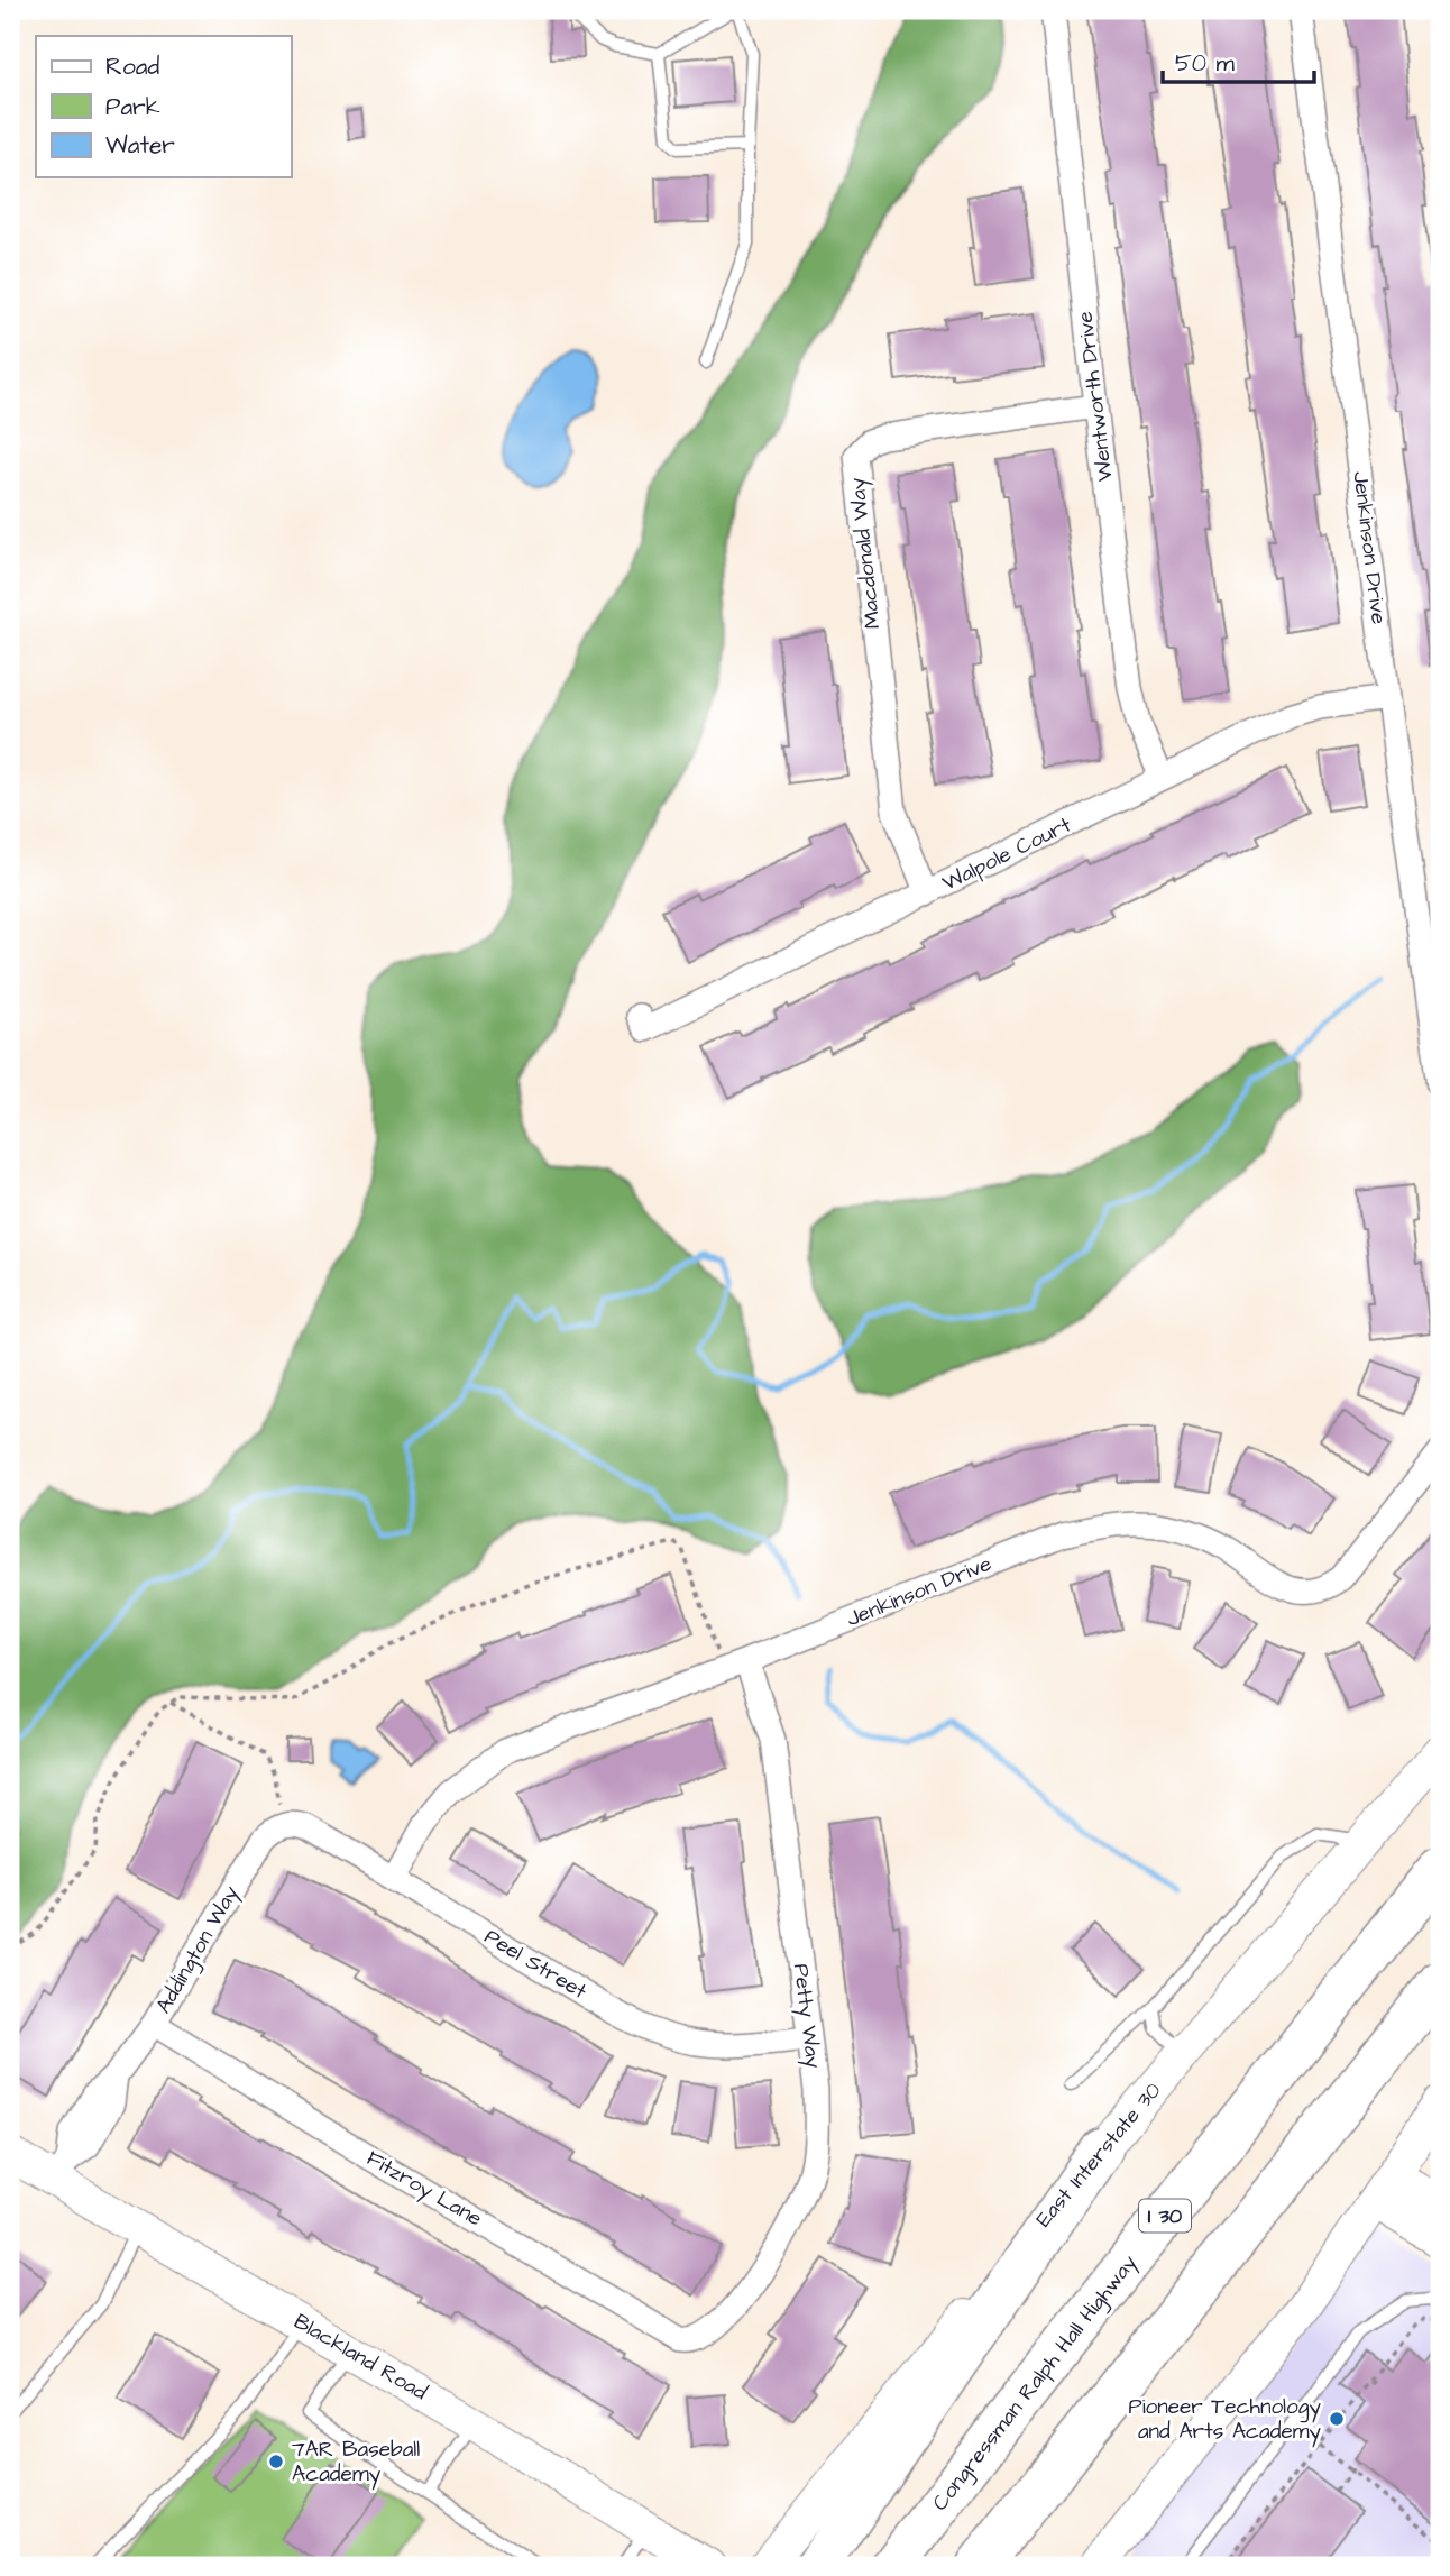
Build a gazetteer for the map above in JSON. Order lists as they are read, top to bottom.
{
  "streets": {
    "highway": ["I 30", "Congressman Ralph Hall Highway"],
    "main road": ["East Interstate 30", "Blackland Road"],
    "street": [
      "Wentworth Drive",
      "Jenkinson Drive",
      "Macdonald Way",
      "Walpole Court",
      "Addington Way",
      "Peel Street",
      "Petty Way",
      "Fitzroy Lane"
    ]
  },
  "crossings": [
    ["Wentworth Drive", "Macdonald Way"],
    ["Wentworth Drive", "Walpole Court"],
    ["Jenkinson Drive", "Walpole Court"],
    ["Jenkinson Drive", "Peel Street"],
    ["Jenkinson Drive", "Petty Way"],
    ["Macdonald Way", "Walpole Court"],
    ["Addington Way", "Peel Street"],
    ["Addington Way", "Fitzroy Lane"],
    ["Addington Way", "Blackland Road"],
    ["Peel Street", "Petty Way"],
    ["Petty Way", "Fitzroy Lane"]
  ],
  "places": ["Pioneer Technology and Arts Academy", "7AR Baseball Academy"],
  "legend": ["Road", "Park", "Water"],
  "scale_bar": "50 m"
}
